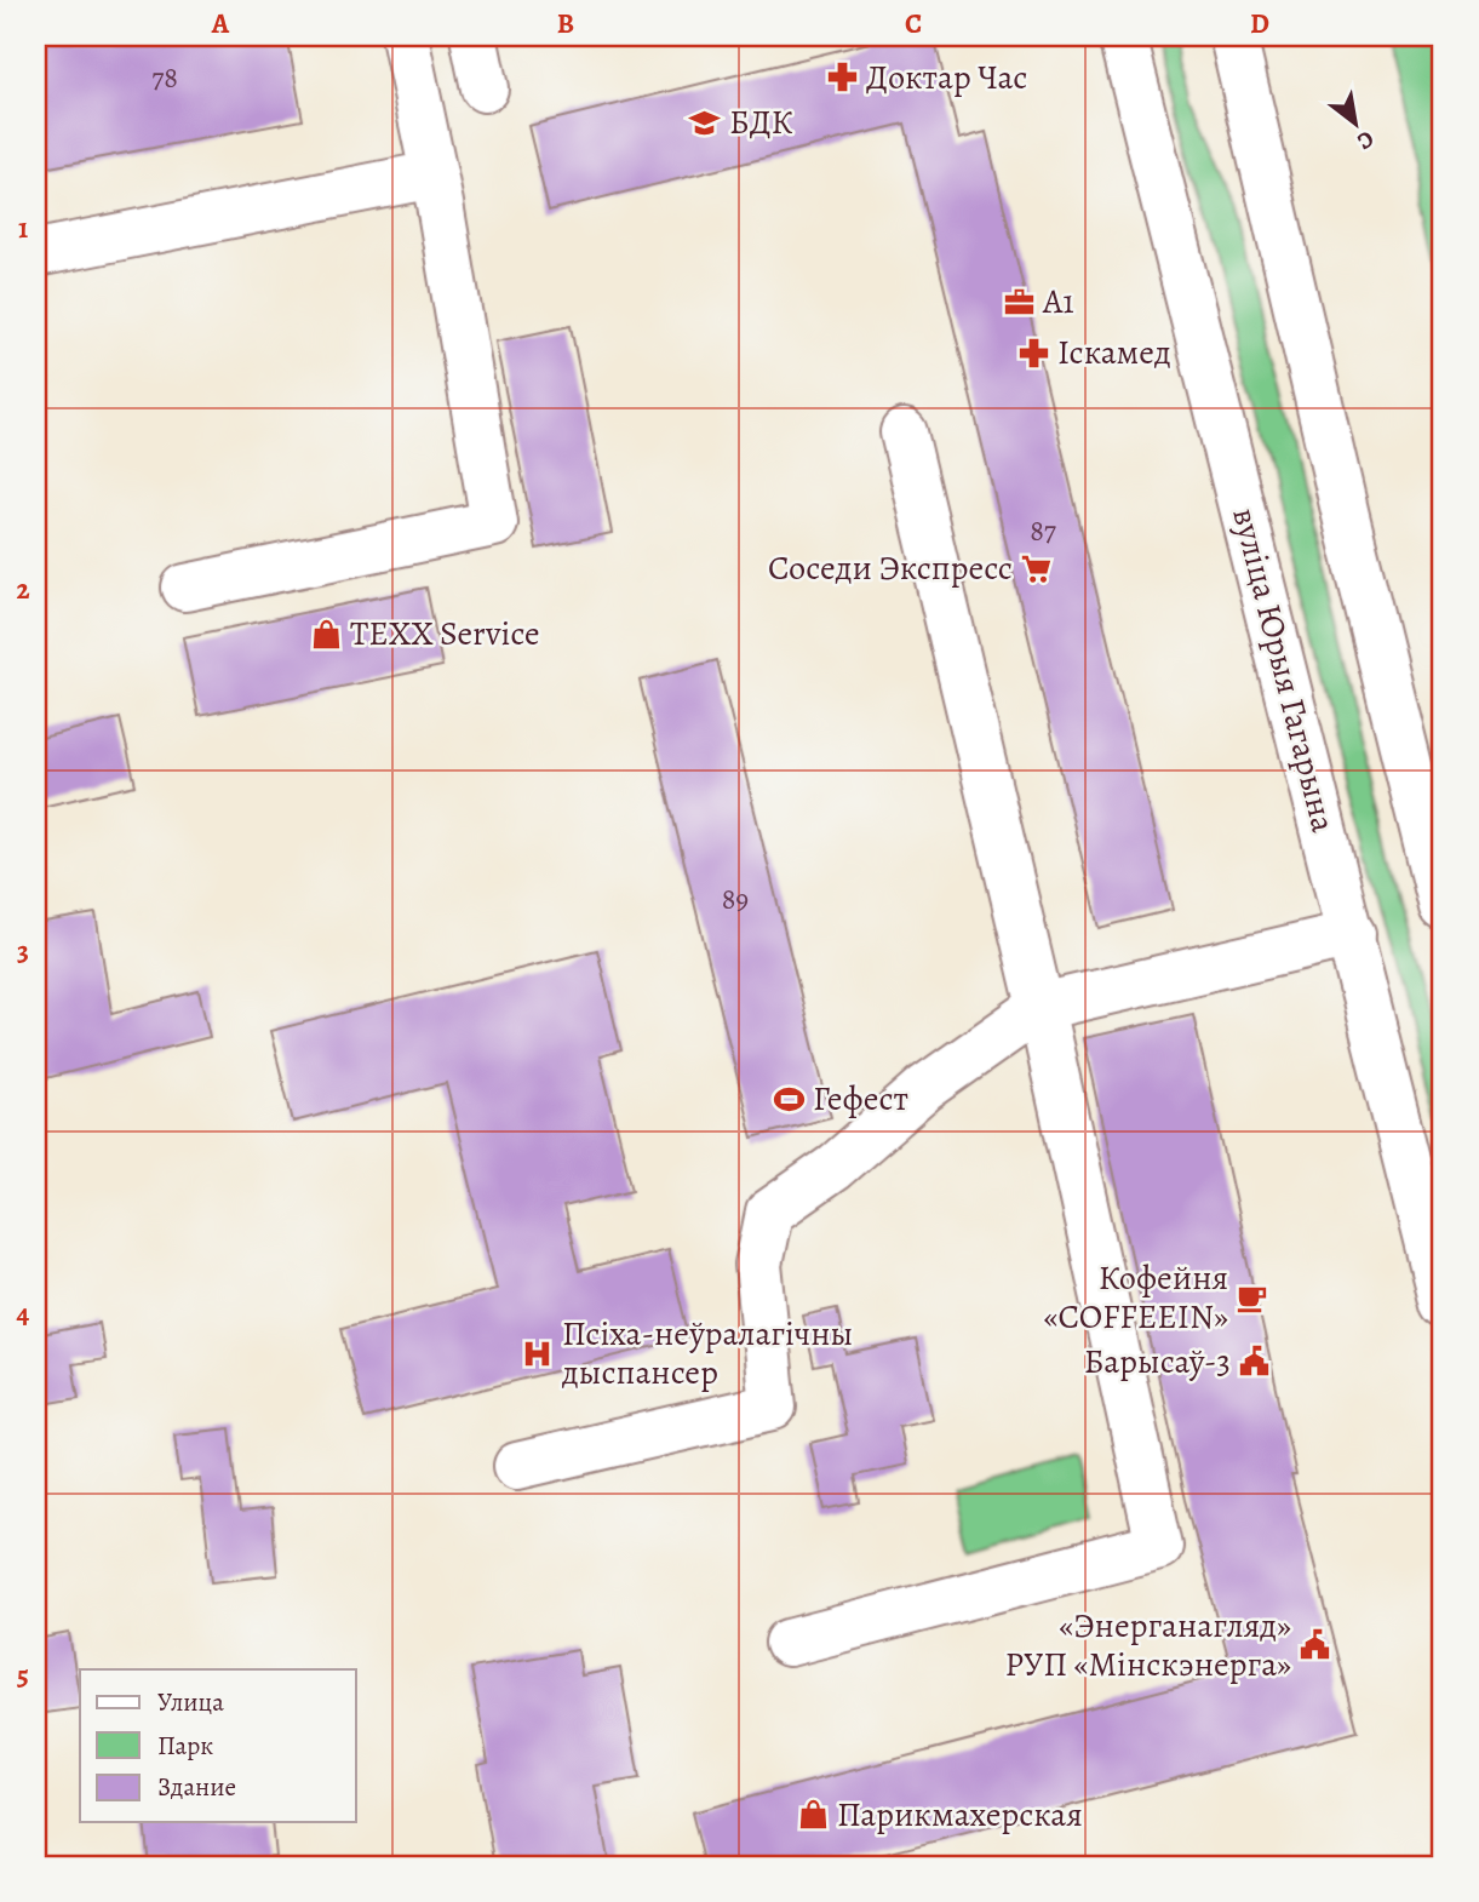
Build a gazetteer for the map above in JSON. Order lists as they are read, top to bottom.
{
  "streets": {
    "main road": ["вуліца Юрыя Гагарына"]
  },
  "places": {
    "pharmacy": ["Доктар Час", "Іскамед"],
    "school or university": ["БДК"],
    "office": ["A1"],
    "supermarket": ["Соседи Экспресс"],
    "shop": ["TEXX Service", "Парикмахерская"],
    "sports": ["Гефест"],
    "cafe": ["Кофейня «COFFEEIN»"],
    "hospital": ["Псіха-неўралагічны дыспансер"],
    "public building": ["Барысаў-3", "«Энерганагляд» РУП «Мінскэнерга»"]
  },
  "house_numbers": ["78", "87", "89"],
  "legend": ["Улица", "Парк", "Здание"],
  "north": "bottom right",
  "grid": {
    "columns": [
      "A",
      "B",
      "C",
      "D"
    ],
    "rows": [
      "1",
      "2",
      "3",
      "4",
      "5"
    ]
  }
}
